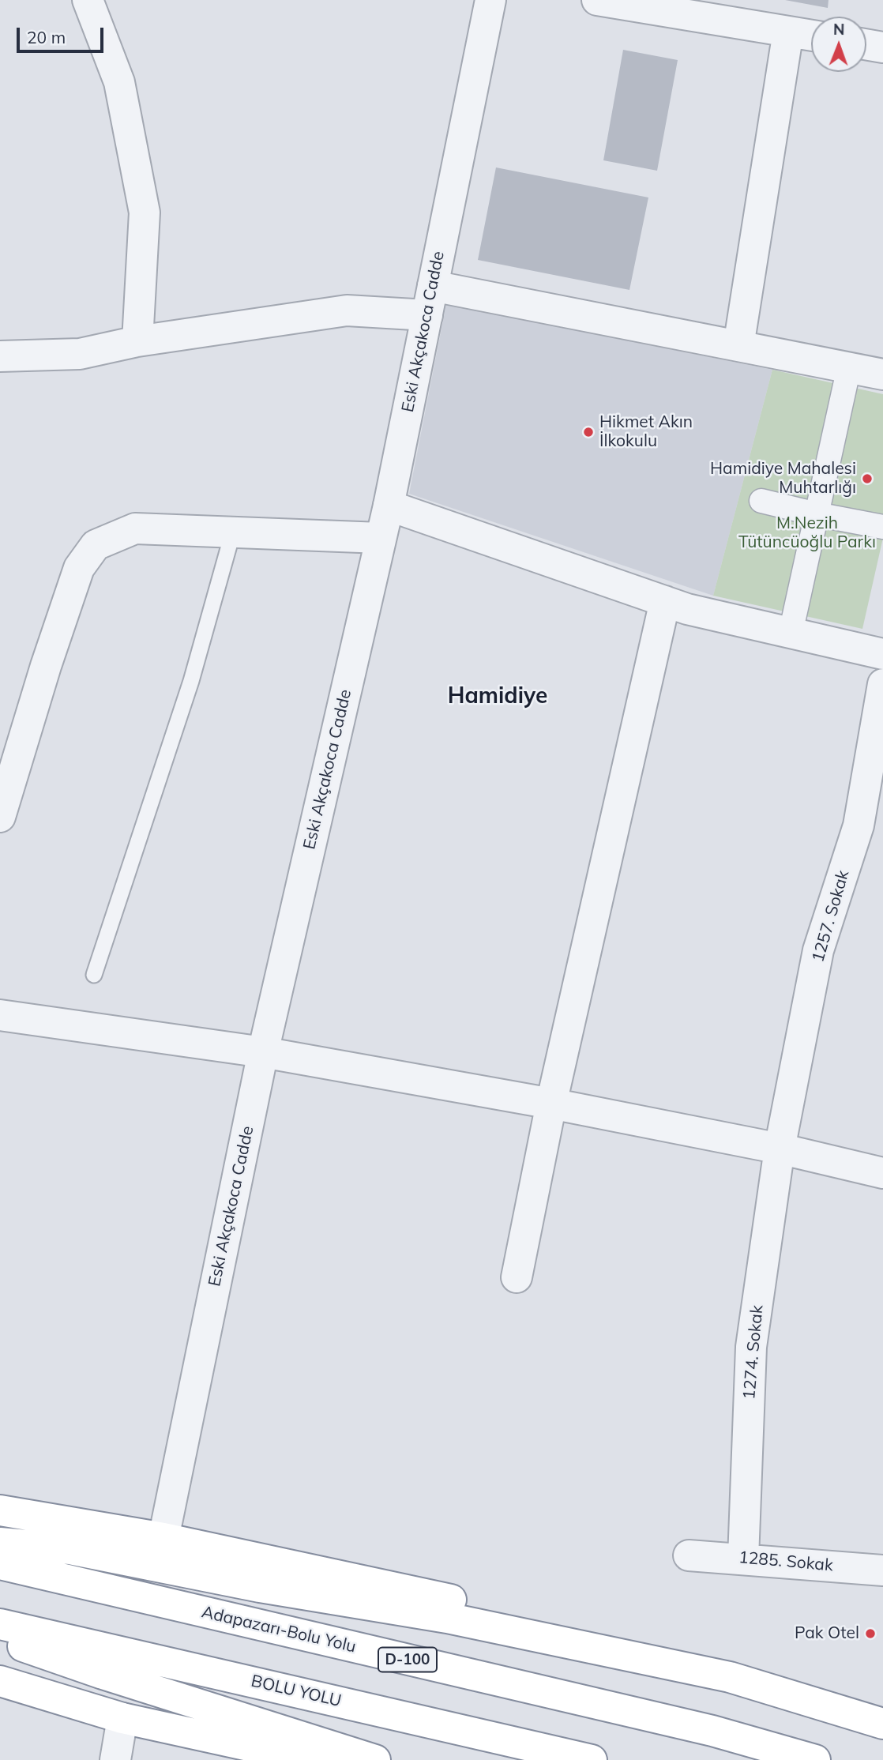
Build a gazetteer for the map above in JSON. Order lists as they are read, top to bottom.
{
  "streets": {
    "highway": ["Adapazarı-Bolu Yolu", "D-100", "BOLU YOLU"],
    "street": [
      "Eski Akçakoca Cadde",
      "1257. Sokak",
      "1274. Sokak",
      "1285. Sokak"
    ]
  },
  "crossings": [
    ["1257. Sokak", "1274. Sokak"],
    ["1274. Sokak", "1285. Sokak"]
  ],
  "districts": ["Hamidiye"],
  "parks": ["M.Nezih Tütüncüoğlu Parkı"],
  "places": ["Hikmet Akın İlkokulu", "Hamidiye Mahalesi Muhtarlığı", "Pak Otel"],
  "scale_bar": "20 m",
  "north": "top"
}
